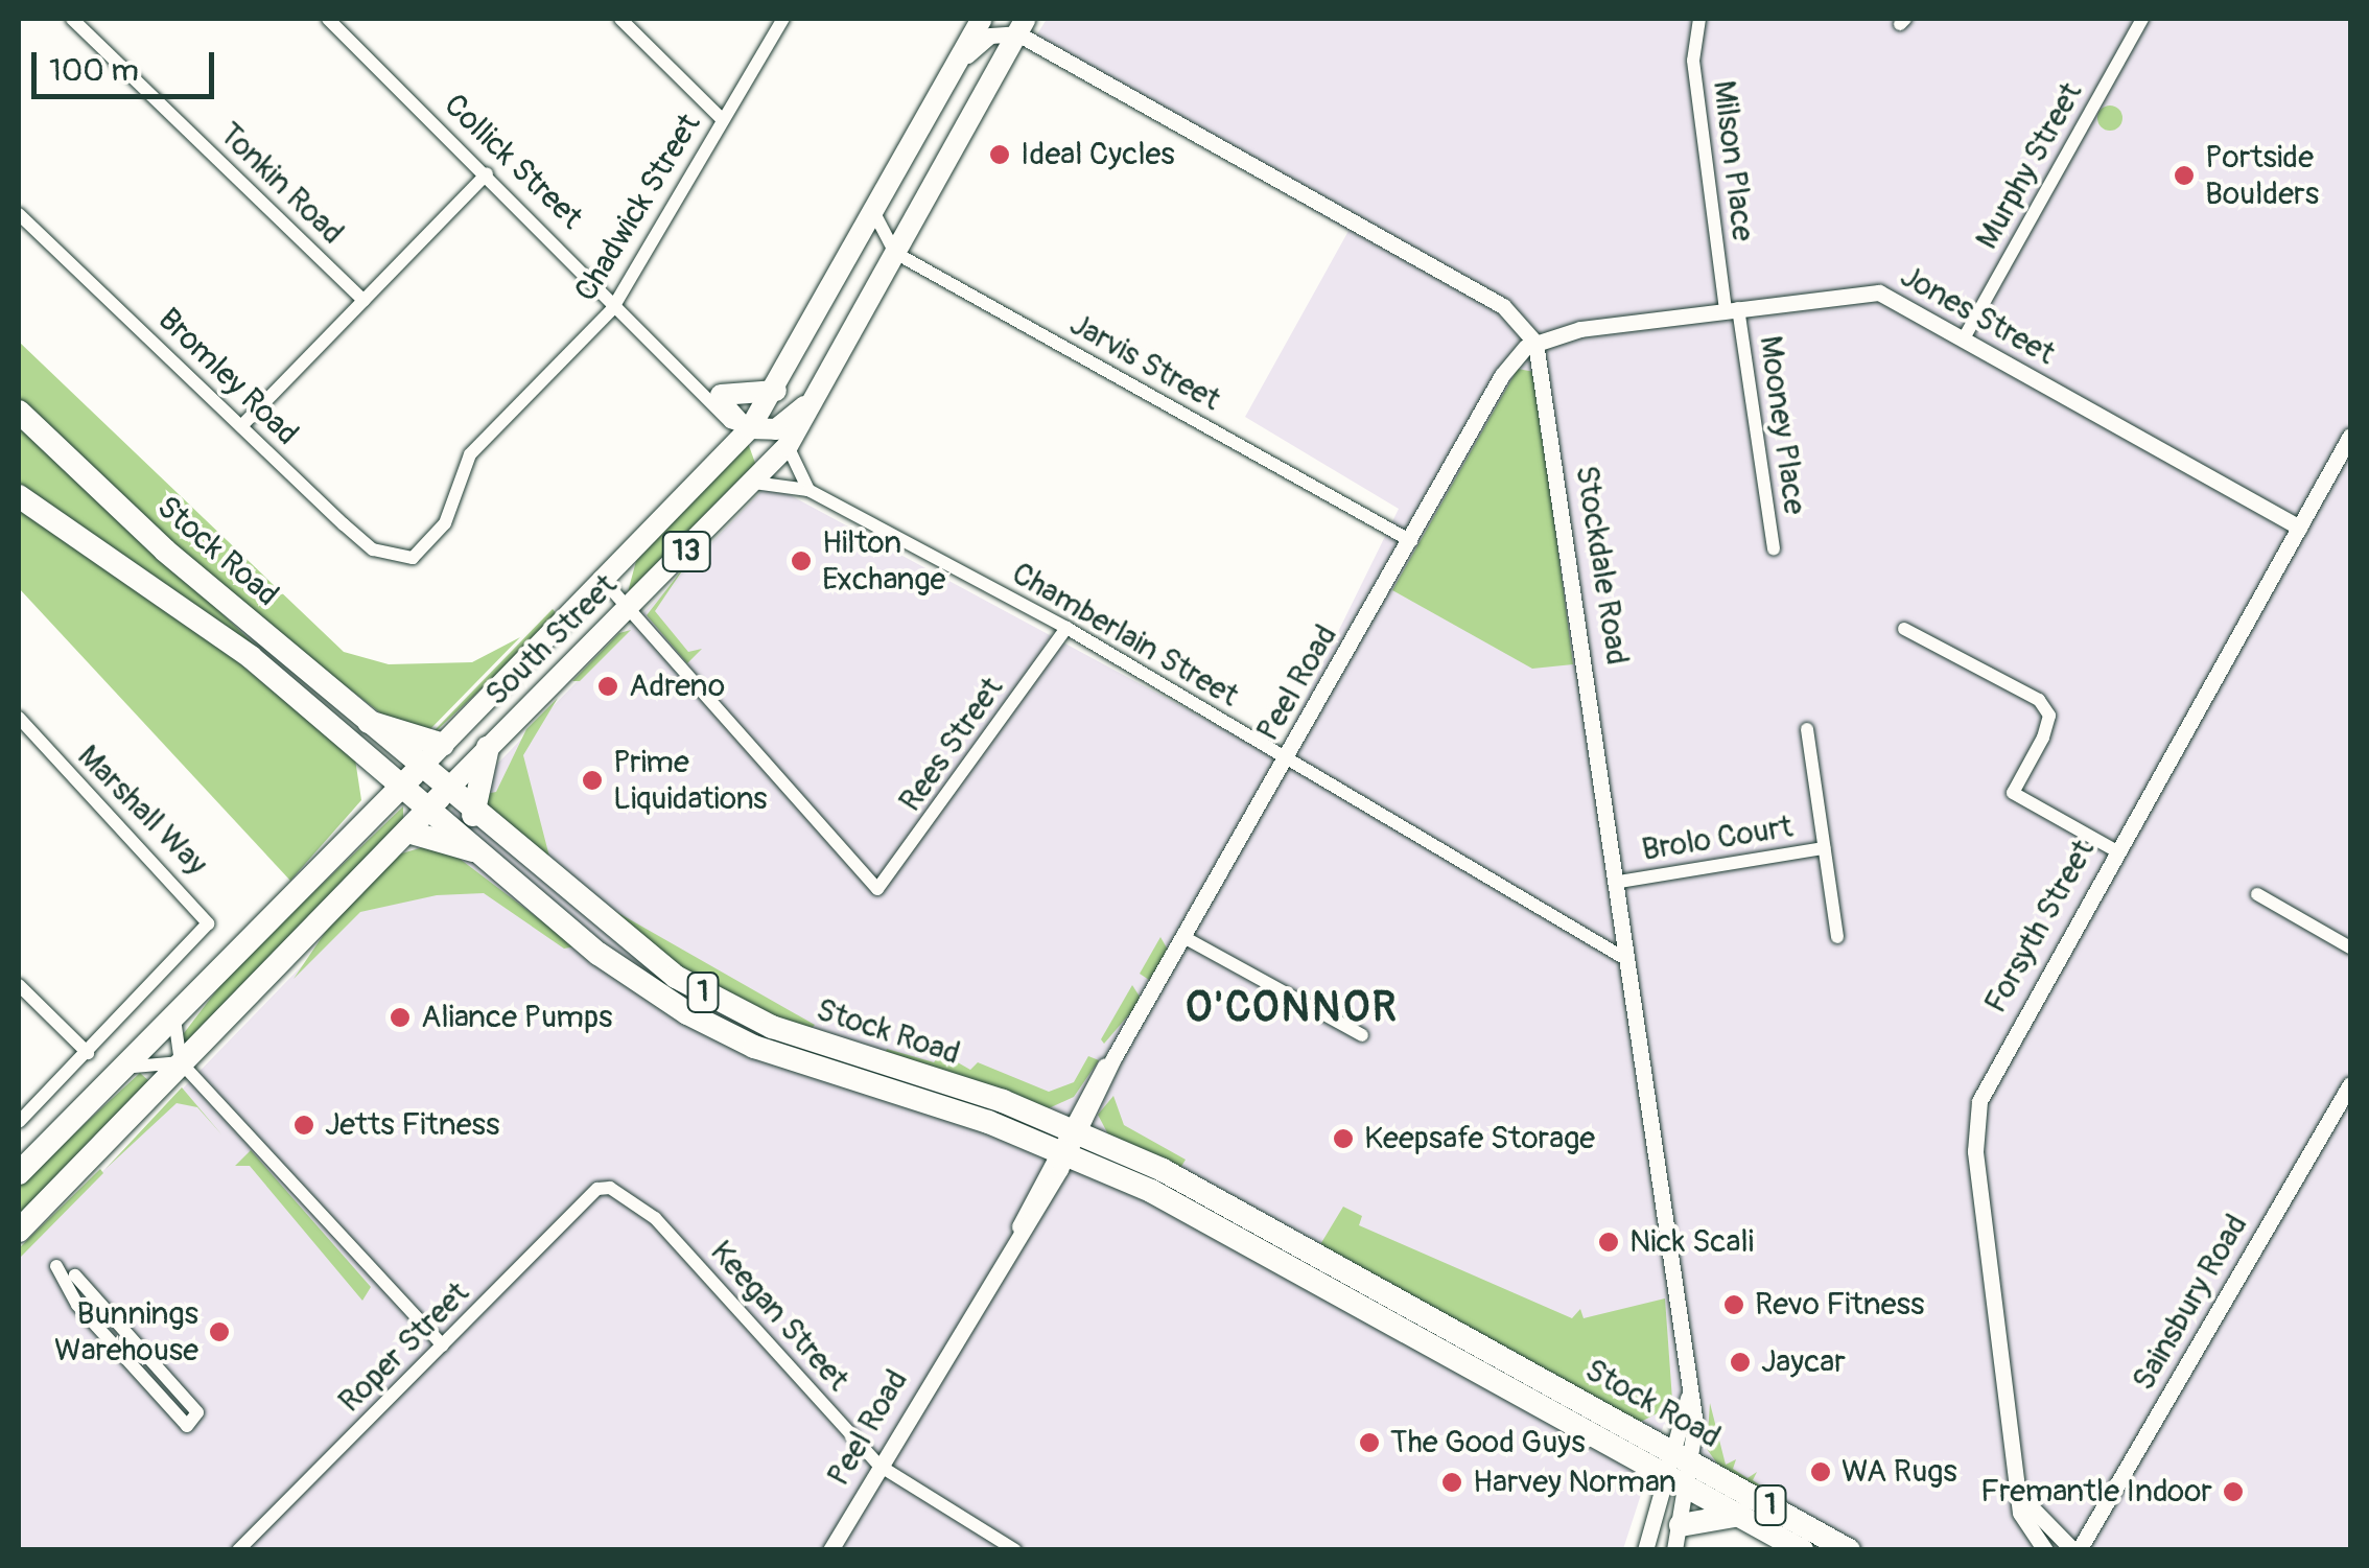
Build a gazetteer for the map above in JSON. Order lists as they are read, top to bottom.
{
  "streets": {
    "highway": [
      "Stock Road",
      "13",
      "South Street",
      "1"
    ],
    "street": [
      "Milson Place",
      "Collick Street",
      "Murphy Street",
      "Tonkin Road",
      "Chadwick Street",
      "Jones Street",
      "Jarvis Street",
      "Bromley Road",
      "Mooney Place",
      "Stockdale Road",
      "Chamberlain Street",
      "Peel Road",
      "Rees Street",
      "Marshall Way",
      "Brolo Court",
      "Forsyth Street",
      "Sainsbury Road",
      "Keegan Street",
      "Roper Street"
    ]
  },
  "crossings": [
    ["Milson Place", "Jones Street"],
    ["Milson Place", "Mooney Place"],
    ["Collick Street", "Chadwick Street"],
    ["Collick Street", "South Street"],
    ["Murphy Street", "Jones Street"],
    ["Chadwick Street", "Bromley Road"],
    ["Jones Street", "Mooney Place"],
    ["Jones Street", "Stockdale Road"],
    ["Jones Street", "Peel Road"],
    ["Jones Street", "Forsyth Street"],
    ["Jarvis Street", "South Street"],
    ["Jarvis Street", "Peel Road"],
    ["Stock Road", "Stockdale Road"],
    ["Stock Road", "South Street"],
    ["Stock Road", "Peel Road"],
    ["Stockdale Road", "Chamberlain Street"],
    ["Stockdale Road", "Peel Road"],
    ["Stockdale Road", "Brolo Court"],
    ["Chamberlain Street", "South Street"],
    ["Chamberlain Street", "Peel Road"],
    ["Chamberlain Street", "Rees Street"],
    ["South Street", "Rees Street"],
    ["Peel Road", "Keegan Street"],
    ["Keegan Street", "Roper Street"]
  ],
  "districts": ["O'CONNOR"],
  "places": [
    "Ideal Cycles",
    "Portside Boulders",
    "Hilton Exchange",
    "Adreno",
    "Prime Liquidations",
    "Aliance Pumps",
    "Jetts Fitness",
    "Keepsafe Storage",
    "Nick Scali",
    "Revo Fitness",
    "Bunnings Warehouse",
    "Jaycar",
    "The Good Guys",
    "WA Rugs",
    "Harvey Norman",
    "Fremantle Indoor"
  ],
  "scale_bar": "100 m"
}
